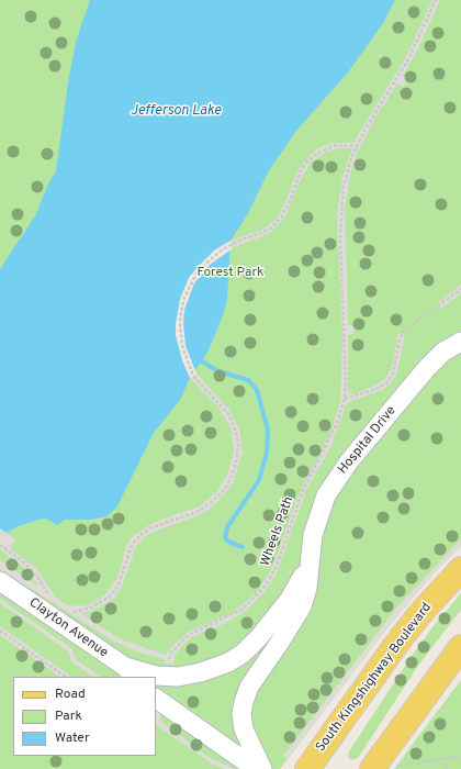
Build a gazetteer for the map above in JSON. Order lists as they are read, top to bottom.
{
  "streets": {
    "main road": ["South Kingshighway Boulevard"],
    "street": ["Hospital Drive", "Clayton Avenue"],
    "path": ["Wheels Path"]
  },
  "crossings": [
    ["Hospital Drive", "Clayton Avenue"]
  ],
  "water": ["Jefferson Lake"],
  "parks": ["Forest Park"],
  "legend": ["Road", "Park", "Water"]
}
